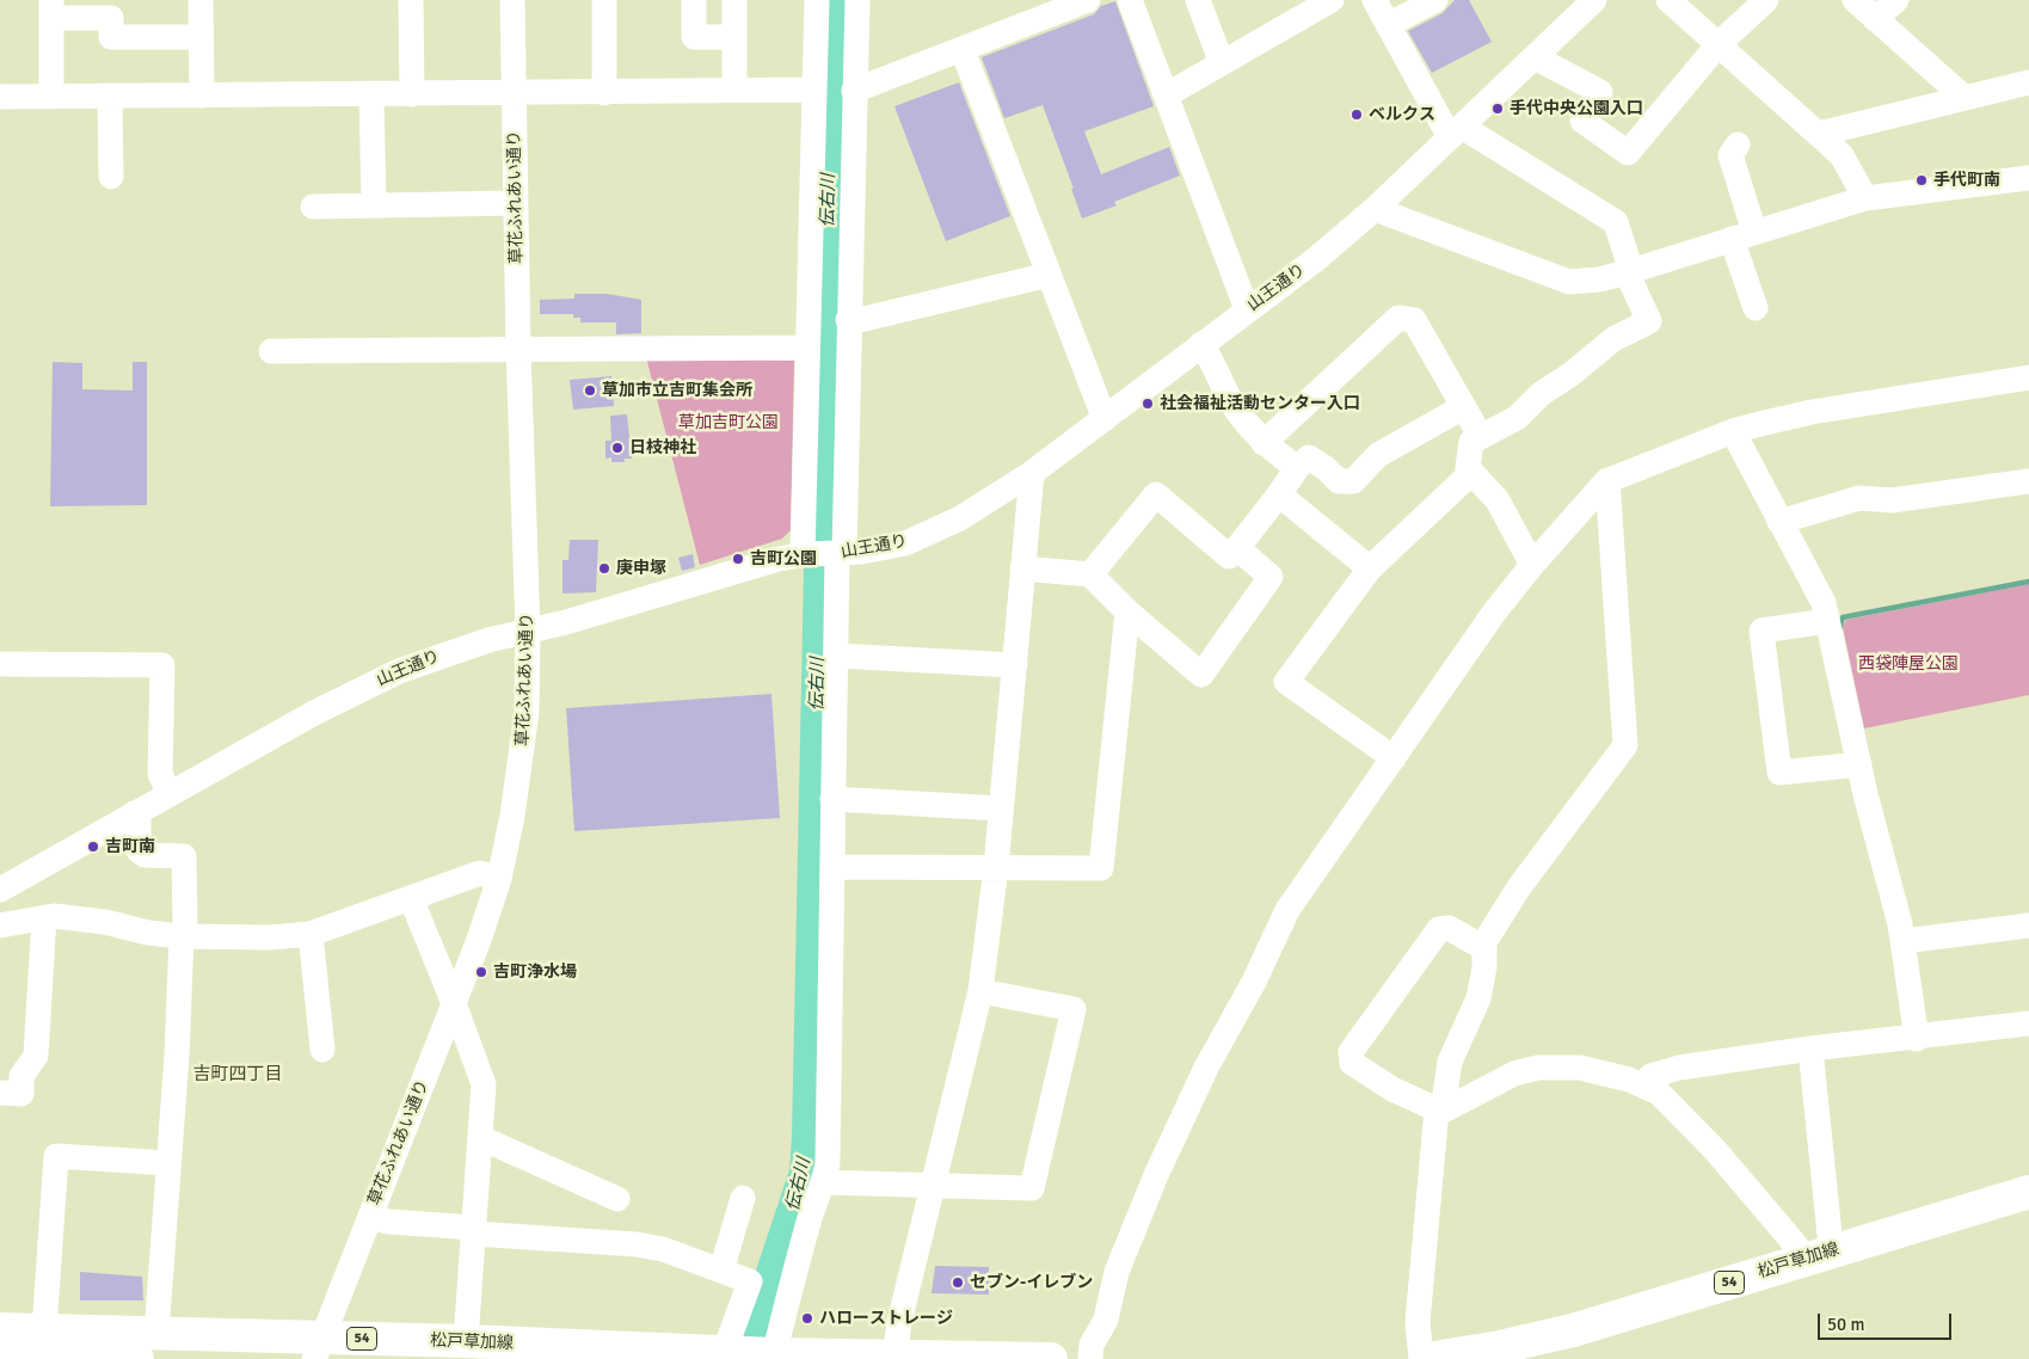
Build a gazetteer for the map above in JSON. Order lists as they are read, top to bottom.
{
  "streets": {
    "main road": ["松戸草加線", "54"],
    "street": ["草花ふれあい通り", "山王通り"]
  },
  "crossings": [
    ["草花ふれあい通り", "山王通り"],
    ["草花ふれあい通り", "松戸草加線"]
  ],
  "districts": ["吉町四丁目"],
  "water": ["伝右川"],
  "parks": ["草加吉町公園", "西袋陣屋公園"],
  "places": [
    "手代中央公園入口",
    "ベルクス",
    "手代町南",
    "草加市立吉町集会所",
    "社会福祉活動センター入口",
    "日枝神社",
    "吉町公園",
    "庚申塚",
    "吉町南",
    "吉町浄水場",
    "セブン-イレブン",
    "ハローストレージ"
  ],
  "scale_bar": "50 m"
}
